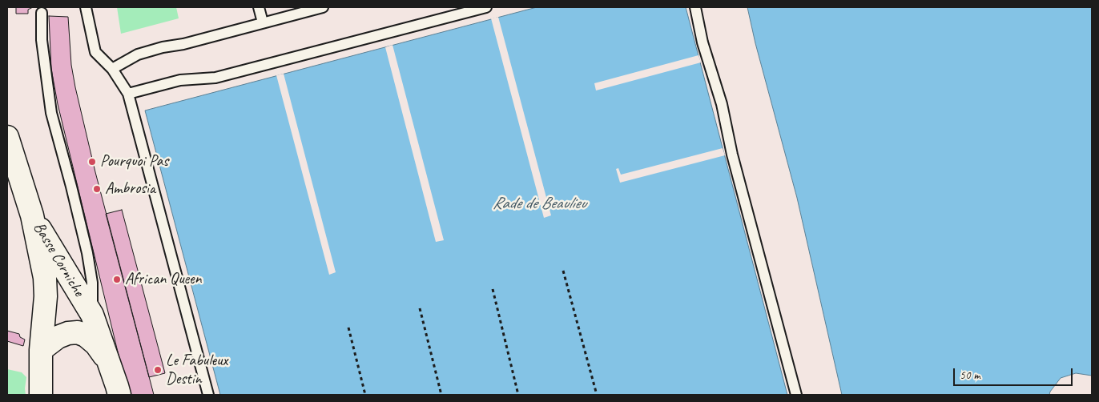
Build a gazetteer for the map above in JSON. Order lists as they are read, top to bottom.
{
  "streets": {
    "main road": ["Basse Corniche"]
  },
  "water": ["Rade de Beaulieu"],
  "places": [
    "Pourquoi Pas",
    "Ambrosia",
    "African Queen",
    "Le Fabuleux Destin"
  ],
  "scale_bar": "50 m"
}
